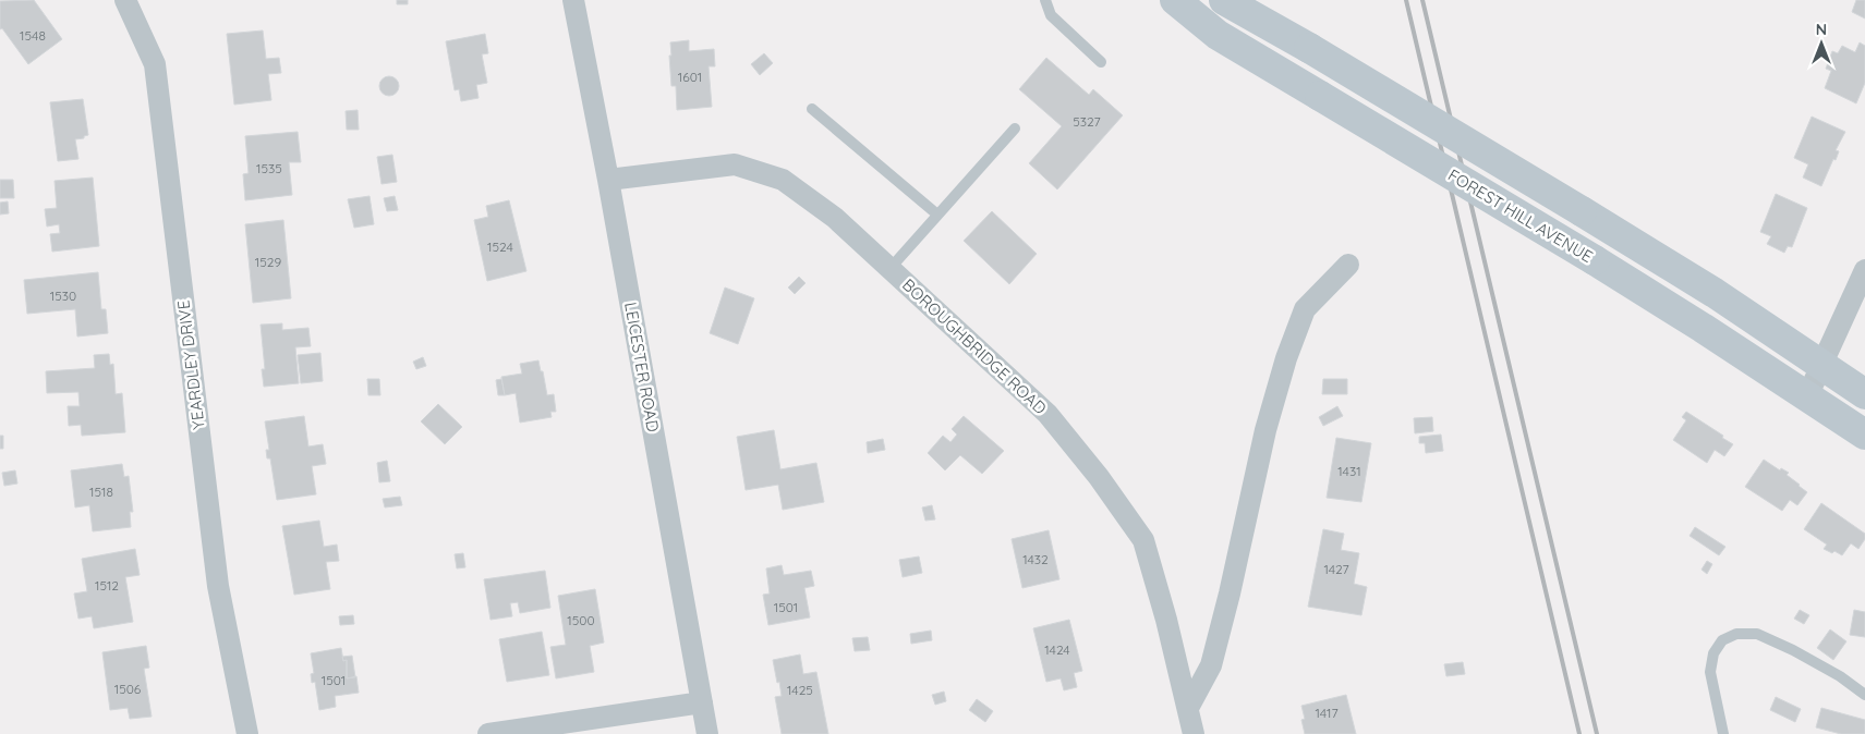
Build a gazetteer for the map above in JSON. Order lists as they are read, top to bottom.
{
  "streets": {
    "main road": ["FOREST HILL AVENUE"],
    "street": ["BOROUGHBRIDGE ROAD", "YEARDLEY DRIVE", "LEICESTER ROAD"]
  },
  "crossings": [
    ["BOROUGHBRIDGE ROAD", "LEICESTER ROAD"]
  ],
  "house_numbers": [
    "1548",
    "1601",
    "5327",
    "1535",
    "1524",
    "1529",
    "1530",
    "1431",
    "1518",
    "1432",
    "1427",
    "1512",
    "1501",
    "1500",
    "1424",
    "1501",
    "1506",
    "1425",
    "1417"
  ],
  "north": "top"
}
